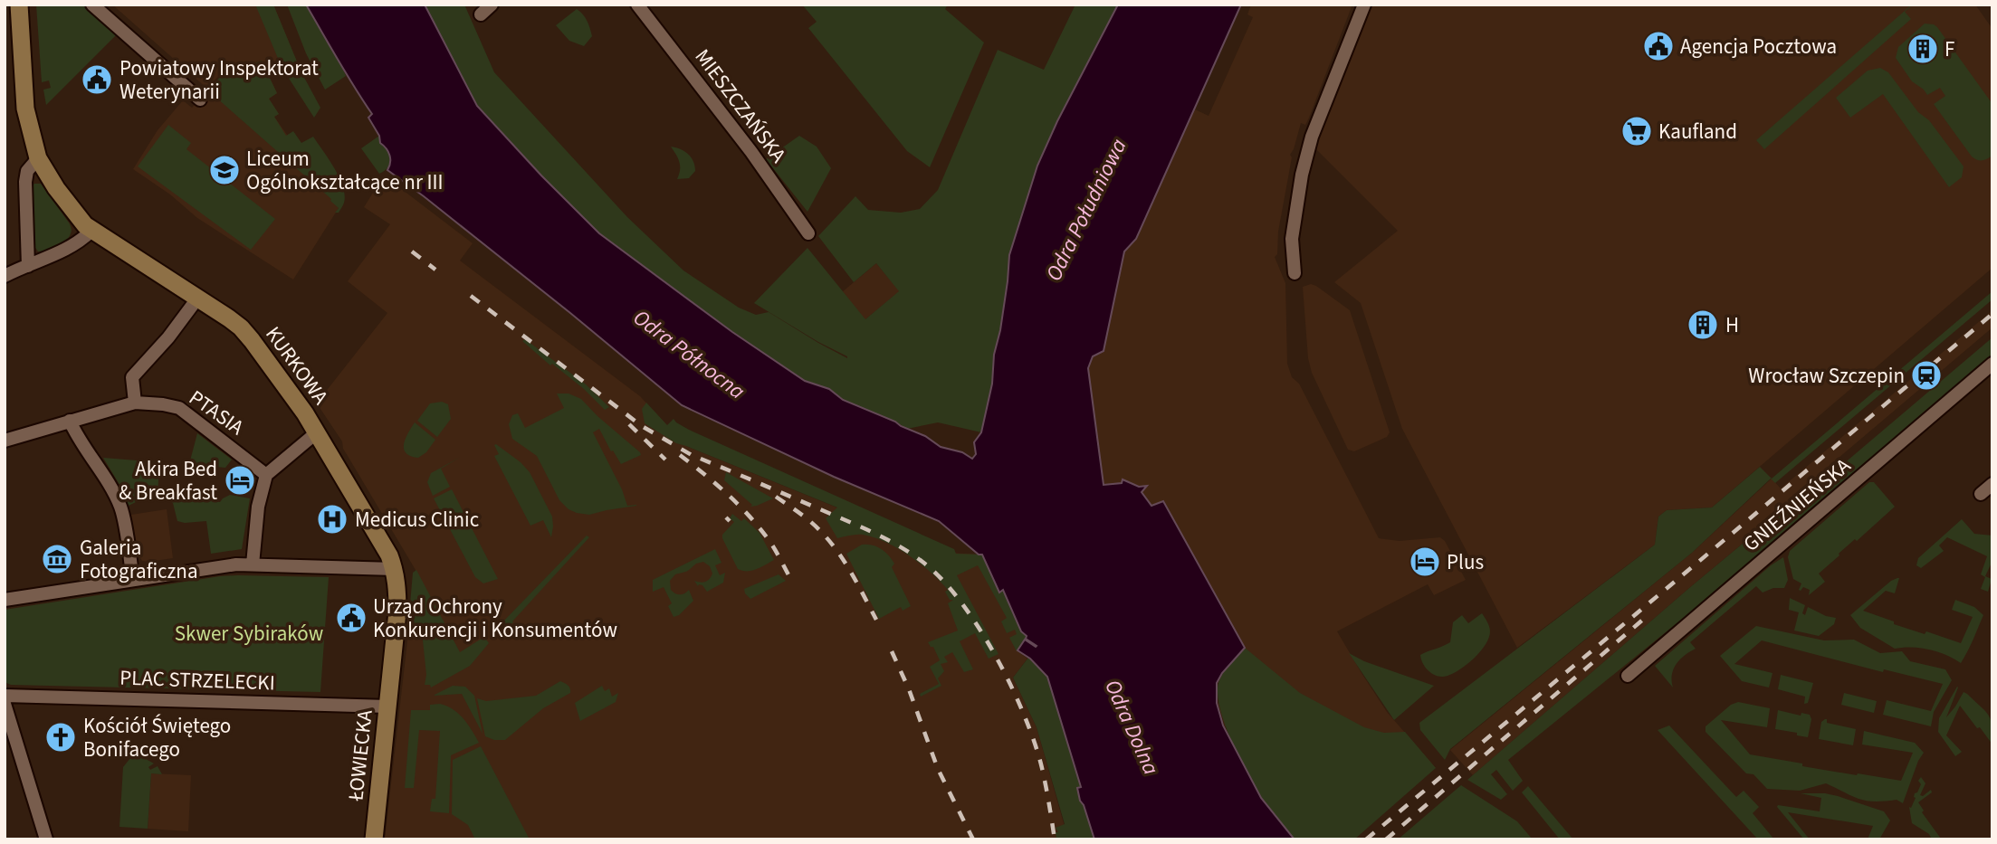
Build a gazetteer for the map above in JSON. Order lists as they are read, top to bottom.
{
  "streets": {
    "main road": ["KURKOWA", "ŁOWIECKA"],
    "street": [
      "MIESZCZAŃSKA",
      "PTASIA",
      "GNIEŹNIEŃSKA",
      "PLAC STRZELECKI"
    ]
  },
  "crossings": [
    ["KURKOWA", "ŁOWIECKA"],
    ["PLAC STRZELECKI", "ŁOWIECKA"]
  ],
  "water": ["Odra Południowa", "Odra Północna", "Odra Dolna"],
  "parks": ["Skwer Sybiraków"],
  "places": {
    "public building": ["Agencja Pocztowa", "Powiatowy Inspektorat Weterynarii", "Urząd Ochrony Konkurencji i Konsumentów"],
    "building": ["F", "H"],
    "supermarket": ["Kaufland"],
    "school or university": ["Liceum Ogólnokształcące nr III"],
    "station": ["Wrocław Szczepin"],
    "hotel": ["Akira Bed & Breakfast", "Plus"],
    "hospital": ["Medicus Clinic"],
    "museum": ["Galeria Fotograficzna"],
    "church": ["Kościół Świętego Bonifacego"]
  }
}
